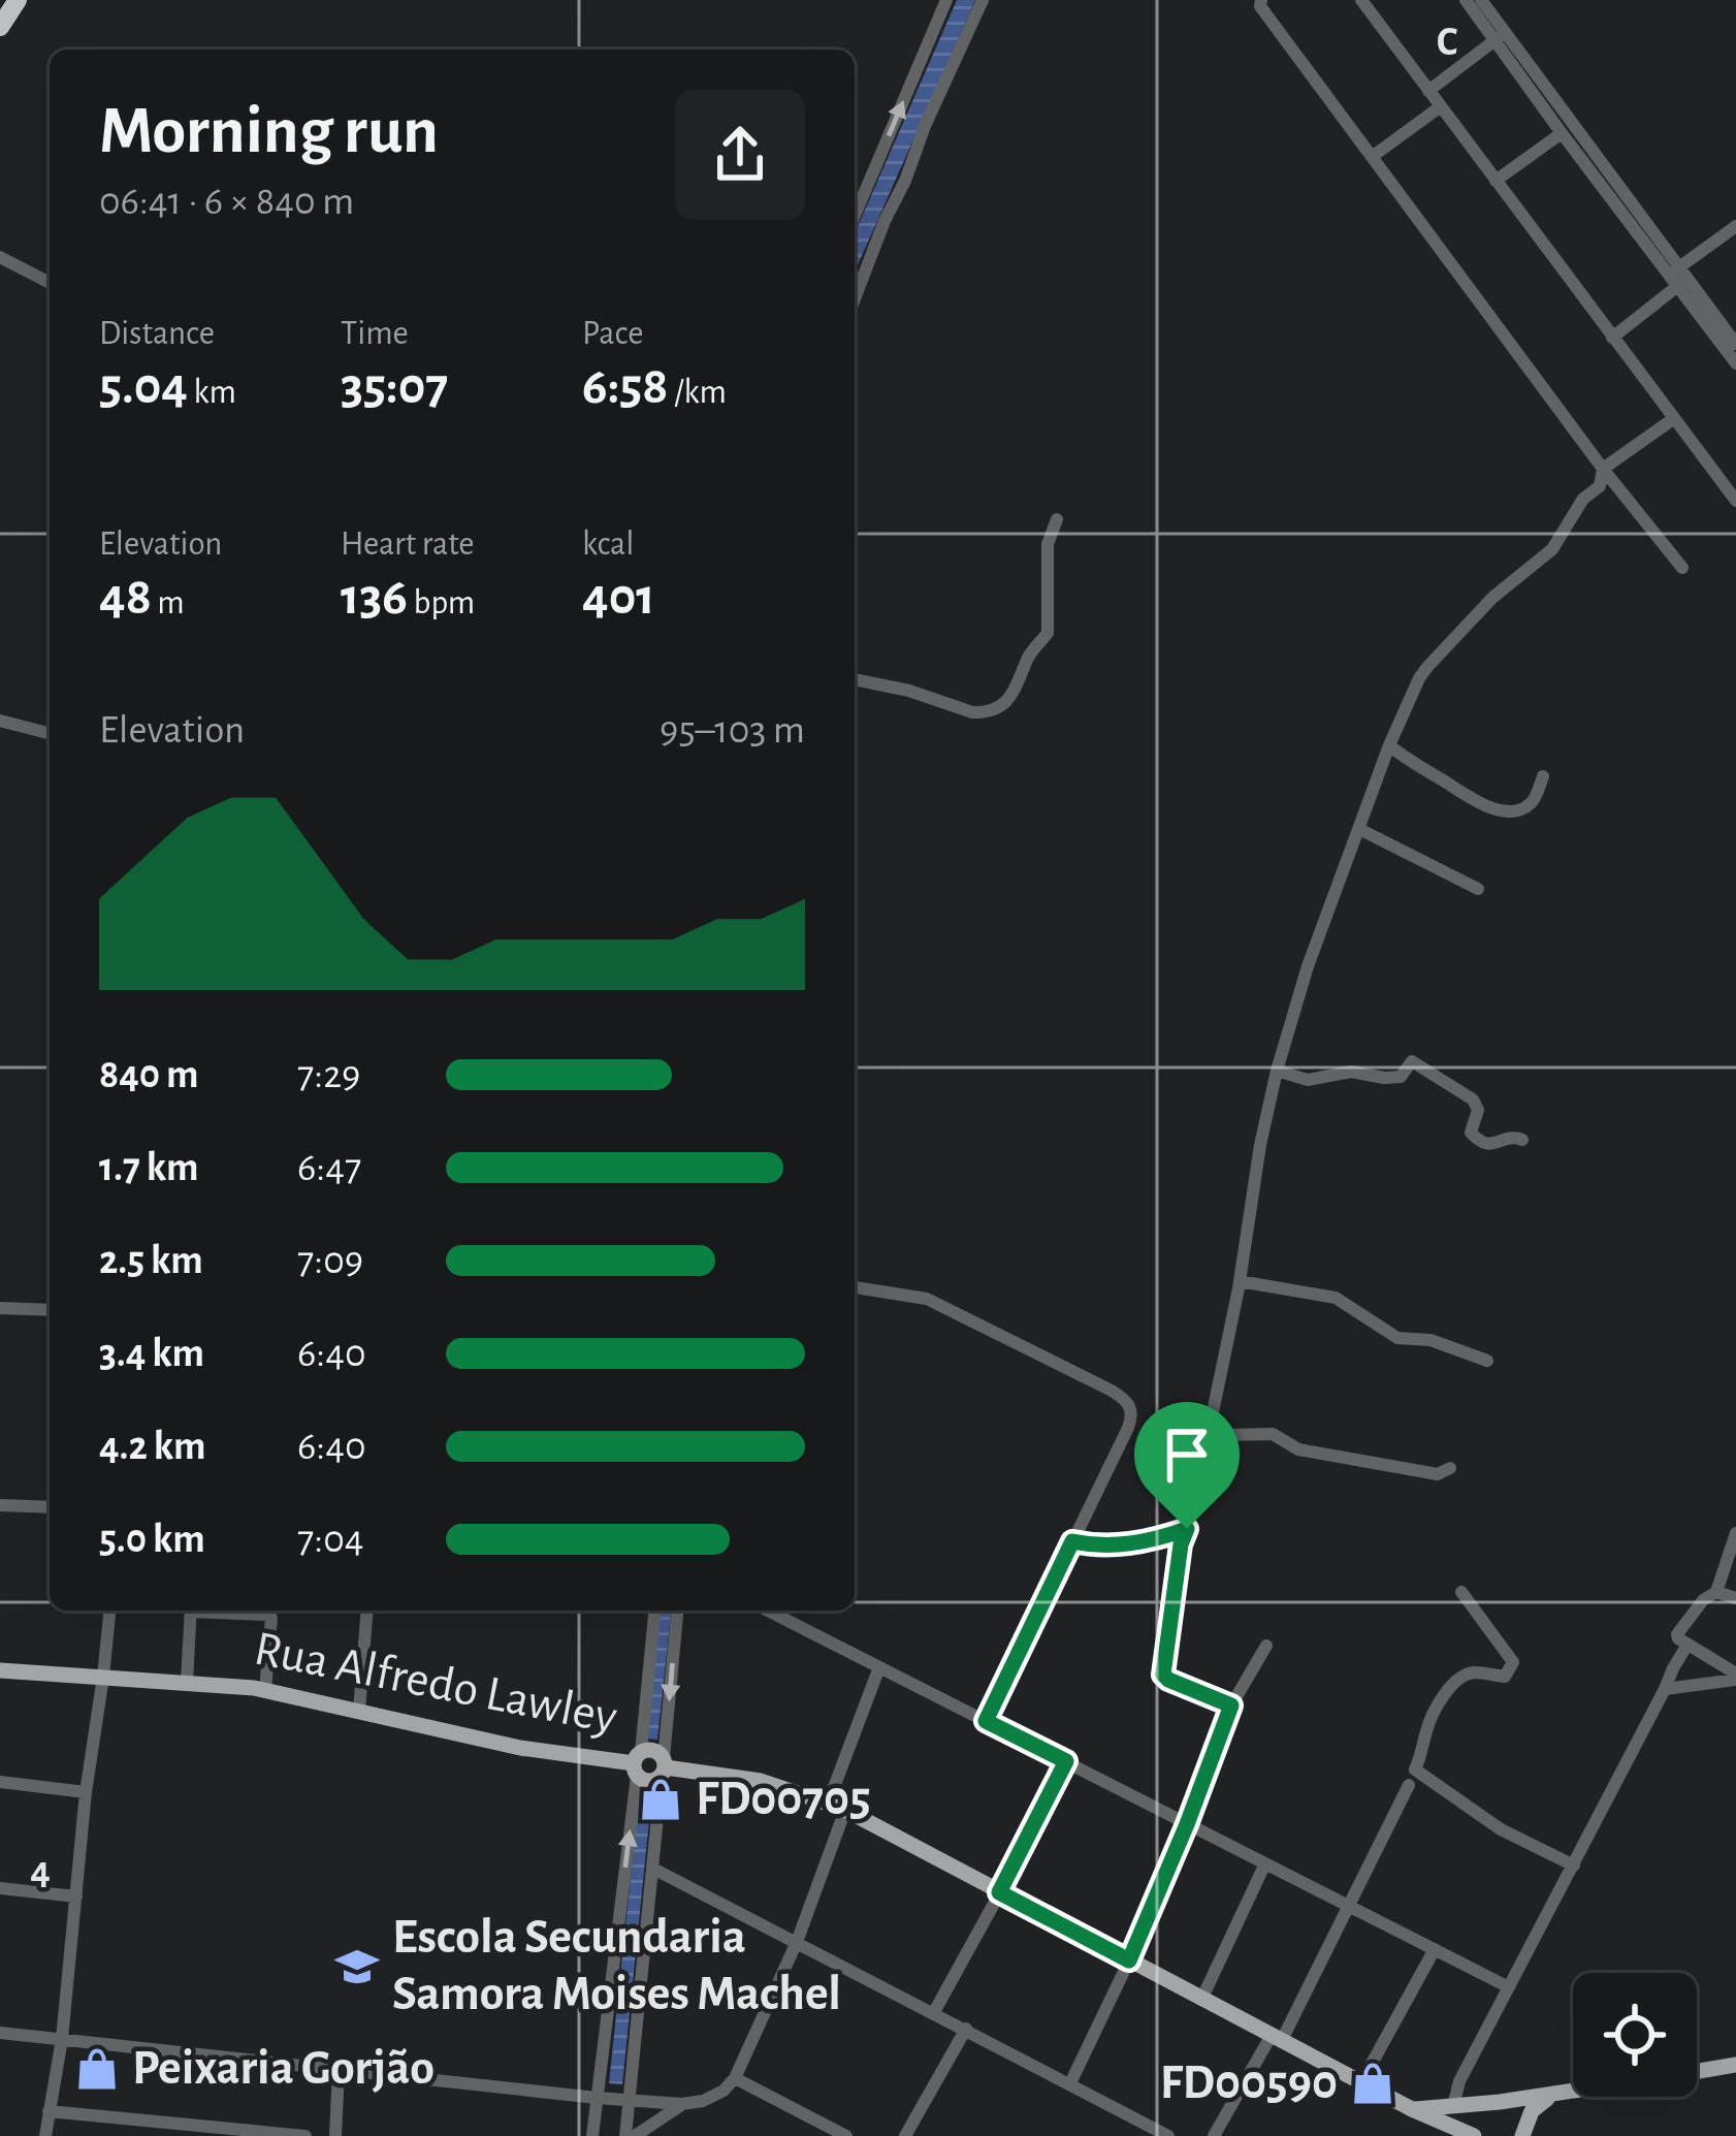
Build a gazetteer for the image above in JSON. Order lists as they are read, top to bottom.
{
  "streets": {
    "main road": ["Rua Alfredo Lawley"]
  },
  "places": {
    "shop": ["FD00705", "Peixaria Gorjão", "FD00590"],
    "school or university": ["Escola Secundaria Samora Moises Machel"]
  },
  "page": {
    "heading": ["Morning run", "06:41 · 6 × 840 m"],
    "stats": [
      ["Distance", "5.04 km"],
      ["Time", "35:07"],
      ["Pace", "6:58 /km"],
      ["Elevation", "48 m"],
      ["Heart rate", "136 bpm"],
      ["kcal", "401"]
    ],
    "chart": ["Elevation", "95–103 m"],
    "list": [
      {
        "name": "840 m",
        "note": "7:29"
      },
      {
        "name": "1.7 km",
        "note": "6:47"
      },
      {
        "name": "2.5 km",
        "note": "7:09"
      },
      {
        "name": "3.4 km",
        "note": "6:40"
      },
      {
        "name": "4.2 km",
        "note": "6:40"
      },
      {
        "name": "5.0 km",
        "note": "7:04"
      }
    ]
  },
  "grid": {
    "columns": ["C"],
    "rows": ["4"]
  }
}
